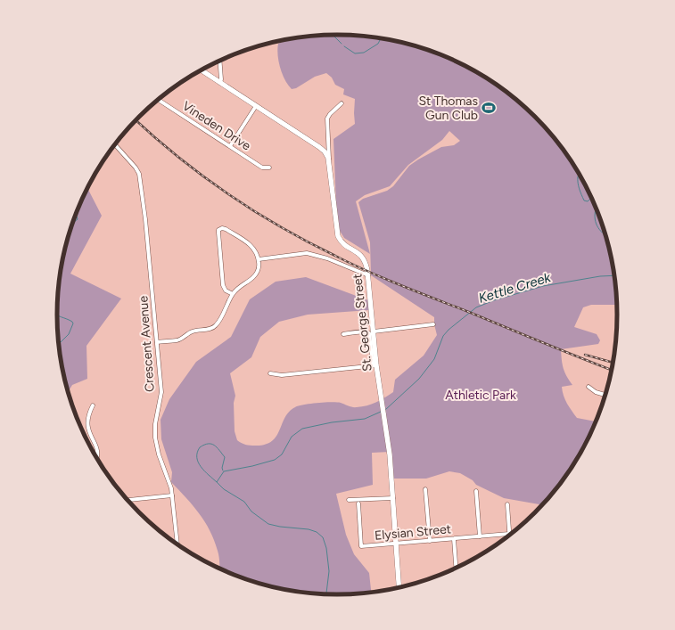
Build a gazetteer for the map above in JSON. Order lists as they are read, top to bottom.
{
  "streets": {
    "street": [
      "Vineden Drive",
      "St. George Street",
      "Crescent Avenue",
      "Elysian Street"
    ]
  },
  "crossings": [
    ["St. George Street", "Elysian Street"]
  ],
  "water": ["Kettle Creek"],
  "parks": ["Athletic Park"],
  "places": {
    "sports": ["St Thomas Gun Club"]
  }
}
